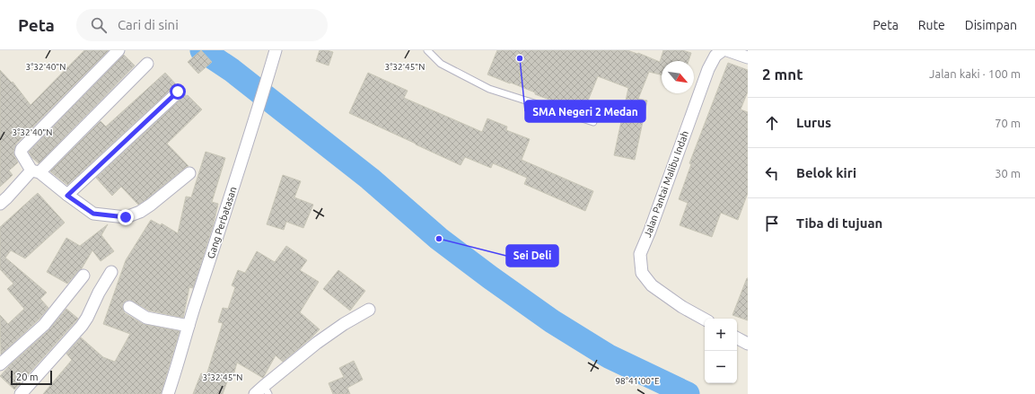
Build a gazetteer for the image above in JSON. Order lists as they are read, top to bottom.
{
  "streets": {
    "street": ["Jalan Pantai Malibu Indah", "Gang Perbatasan"]
  },
  "places": ["SMA Negeri 2 Medan", "Sei Deli"],
  "scale_bar": "20 m",
  "north": "bottom right",
  "page": {
    "header": "Peta",
    "search": "Cari di sini",
    "nav": ["Peta", "Rute", "Disimpan"],
    "heading": ["2 mnt", "Jalan kaki · 100 m"],
    "list": [
      ["Lurus", "70 m"],
      ["Belok kiri", "30 m"],
      "Tiba di tujuan"
    ],
    "map_buttons": ["+", "−"],
    "scale": "20 m"
  },
  "coordinates": ["3°32'40\"N", "3°32'45\"N", "98°41'00\"E"]
}
